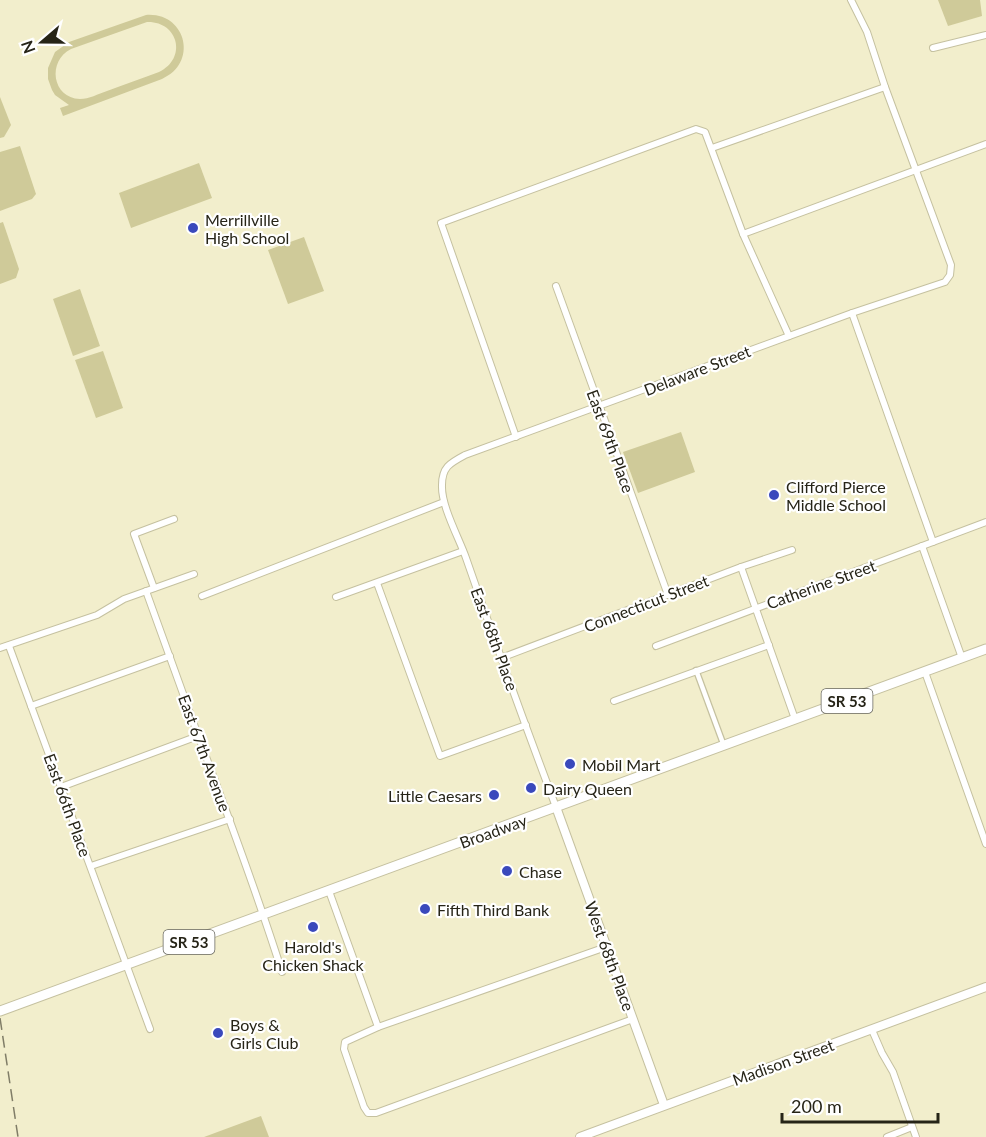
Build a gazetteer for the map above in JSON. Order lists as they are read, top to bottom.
{
  "streets": {
    "main road": ["SR 53", "Broadway"],
    "street": [
      "Delaware Street",
      "East 69th Place",
      "Catherine Street",
      "Connecticut Street",
      "East 68th Place",
      "East 67th Avenue",
      "East 66th Place",
      "West 68th Place",
      "Madison Street"
    ]
  },
  "crossings": [
    ["Delaware Street", "East 69th Place"],
    ["Delaware Street", "East 68th Place"],
    ["East 69th Place", "Connecticut Street"],
    ["Connecticut Street", "East 68th Place"],
    ["East 68th Place", "Broadway"],
    ["East 68th Place", "West 68th Place"],
    ["East 67th Avenue", "Broadway"],
    ["East 66th Place", "Broadway"],
    ["Broadway", "West 68th Place"],
    ["West 68th Place", "Madison Street"]
  ],
  "places": [
    "Merrillville High School",
    "Clifford Pierce Middle School",
    "Mobil Mart",
    "Dairy Queen",
    "Little Caesars",
    "Chase",
    "Fifth Third Bank",
    "Harold's Chicken Shack",
    "Boys & Girls Club"
  ],
  "scale_bar": "200 m",
  "north": "left"
}
